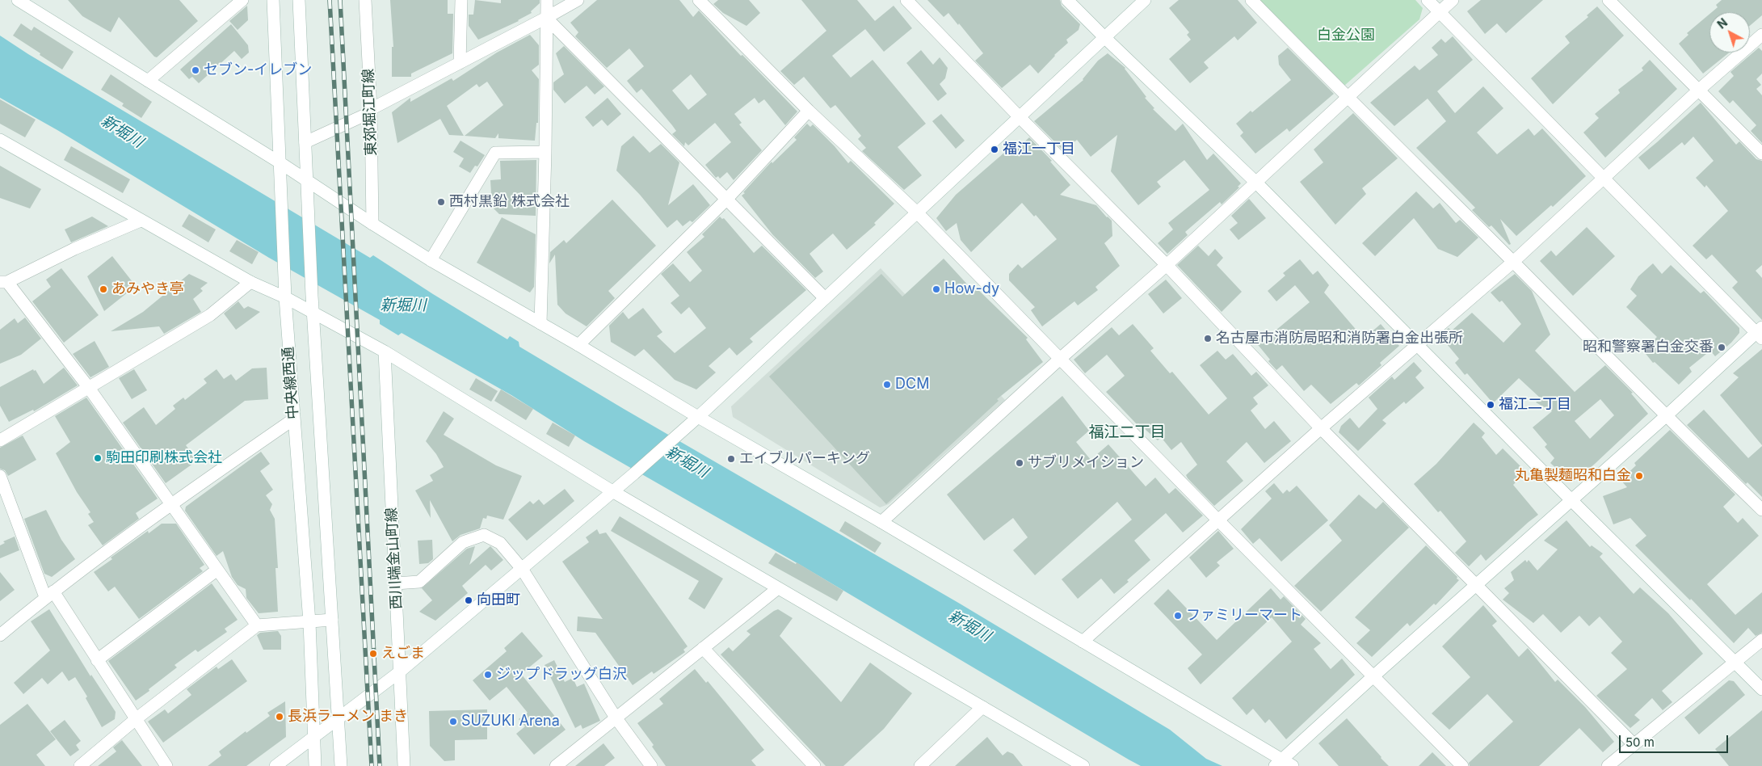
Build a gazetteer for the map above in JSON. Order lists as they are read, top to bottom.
{
  "streets": {
    "street": ["東郊堀江町線", "中央線西通", "西川端金山町線"]
  },
  "districts": ["福江二丁目"],
  "water": ["新堀川"],
  "parks": ["白金公園"],
  "places": [
    "セブン-イレブン",
    "福江一丁目",
    "西村黒鉛 株式会社",
    "あみやき亭",
    "How-dy",
    "名古屋市消防局昭和消防署白金出張所",
    "昭和警察署白金交番",
    "DCM",
    "福江二丁目",
    "駒田印刷株式会社",
    "エイブルパーキング",
    "サブリメイション",
    "丸亀製麺昭和白金",
    "向田町",
    "ファミリーマート",
    "えごま",
    "ジップドラッグ白沢",
    "長浜ラーメン まき",
    "SUZUKI Arena"
  ],
  "scale_bar": "50 m",
  "north": "top left"
}
